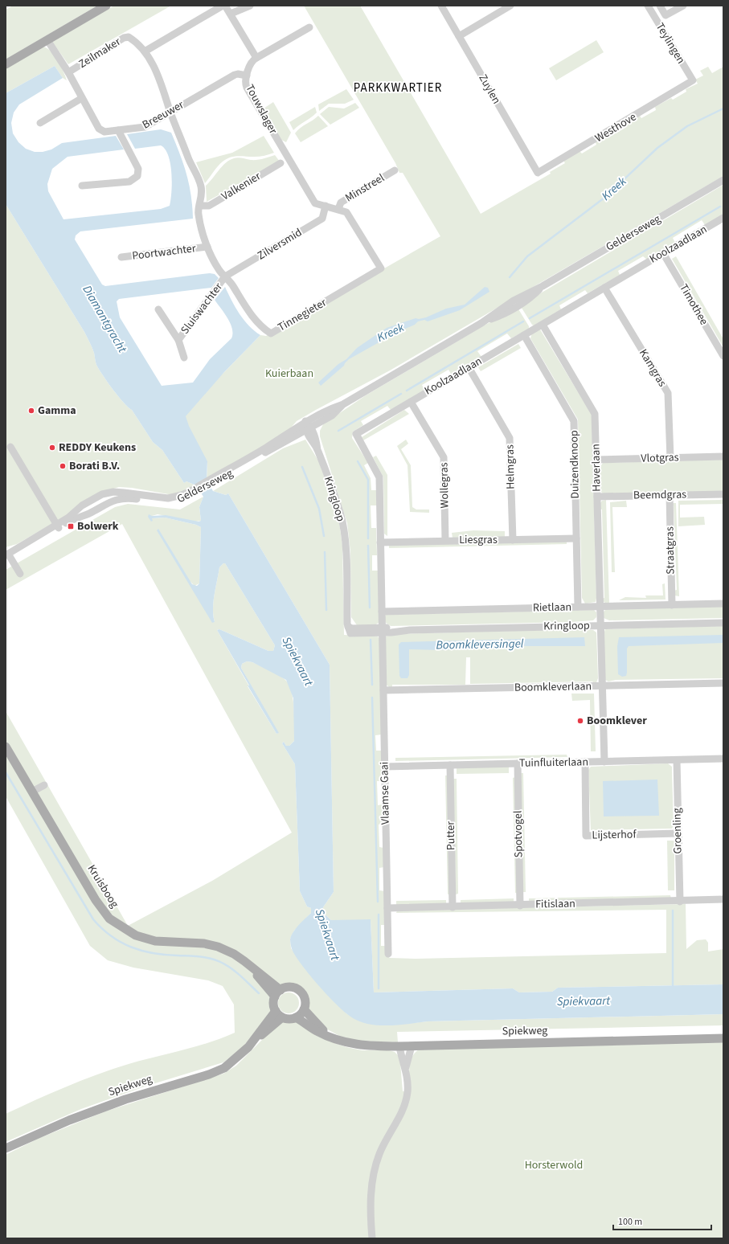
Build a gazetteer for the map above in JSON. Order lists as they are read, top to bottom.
{
  "streets": {
    "main road": ["Kruisboog", "Spiekweg"],
    "street": [
      "Teylingen",
      "Zeilmaker",
      "Zuylen",
      "Touwslager",
      "Breeuwer",
      "Westhove",
      "Valkenier",
      "Minstreel",
      "Gelderseweg",
      "Zilversmid",
      "Koolzaadlaan",
      "Poortwachter",
      "Timothee",
      "Sluiswachter",
      "Tinnegieter",
      "Kamgras",
      "Vlotgras",
      "Duizendknoop",
      "Helmgras",
      "Haverlaan",
      "Wollegras",
      "Beemdgras",
      "Kringloop",
      "Liesgras",
      "Straatgras",
      "Rietlaan",
      "Boomkleverlaan",
      "Tuinfluiterlaan",
      "Vlaamse Gaai",
      "Groenling",
      "Spotvogel",
      "Lijsterhof",
      "Putter",
      "Fitislaan"
    ]
  },
  "crossings": [
    ["Teylingen", "Westhove"],
    ["Zeilmaker", "Breeuwer"],
    ["Zeilmaker", "Tinnegieter"],
    ["Zuylen", "Westhove"],
    ["Touwslager", "Breeuwer"],
    ["Touwslager", "Zilversmid"],
    ["Touwslager", "Tinnegieter"],
    ["Valkenier", "Tinnegieter"],
    ["Minstreel", "Tinnegieter"],
    ["Gelderseweg", "Kringloop"],
    ["Zilversmid", "Sluiswachter"],
    ["Zilversmid", "Tinnegieter"],
    ["Koolzaadlaan", "Timothee"],
    ["Koolzaadlaan", "Kamgras"],
    ["Koolzaadlaan", "Duizendknoop"],
    ["Koolzaadlaan", "Helmgras"],
    ["Koolzaadlaan", "Haverlaan"],
    ["Koolzaadlaan", "Wollegras"],
    ["Koolzaadlaan", "Kringloop"],
    ["Koolzaadlaan", "Liesgras"],
    ["Koolzaadlaan", "Rietlaan"],
    ["Koolzaadlaan", "Vlaamse Gaai"],
    ["Poortwachter", "Tinnegieter"],
    ["Sluiswachter", "Tinnegieter"],
    ["Kamgras", "Vlotgras"],
    ["Vlotgras", "Haverlaan"],
    ["Duizendknoop", "Liesgras"],
    ["Duizendknoop", "Rietlaan"],
    ["Helmgras", "Liesgras"],
    ["Haverlaan", "Beemdgras"],
    ["Haverlaan", "Kringloop"],
    ["Haverlaan", "Rietlaan"],
    ["Haverlaan", "Boomkleverlaan"],
    ["Haverlaan", "Tuinfluiterlaan"],
    ["Wollegras", "Liesgras"],
    ["Beemdgras", "Straatgras"],
    ["Kringloop", "Vlaamse Gaai"],
    ["Straatgras", "Rietlaan"],
    ["Boomkleverlaan", "Vlaamse Gaai"],
    ["Tuinfluiterlaan", "Vlaamse Gaai"],
    ["Tuinfluiterlaan", "Groenling"],
    ["Tuinfluiterlaan", "Spotvogel"],
    ["Tuinfluiterlaan", "Lijsterhof"],
    ["Tuinfluiterlaan", "Putter"],
    ["Vlaamse Gaai", "Fitislaan"],
    ["Groenling", "Lijsterhof"],
    ["Groenling", "Fitislaan"],
    ["Spotvogel", "Fitislaan"],
    ["Putter", "Fitislaan"],
    ["Kruisboog", "Spiekweg"]
  ],
  "districts": ["PARKKWARTIER"],
  "water": [
    "Kreek",
    "Diamantgracht",
    "Boomkleversingel",
    "Spiekvaart"
  ],
  "parks": ["Kuierbaan", "Horsterwold"],
  "places": {
    "other": [
      "Gamma",
      "REDDY Keukens",
      "Borati B.V.",
      "Boomklever"
    ],
    "transit": ["Bolwerk"]
  },
  "scale_bar": "100 m"
}
